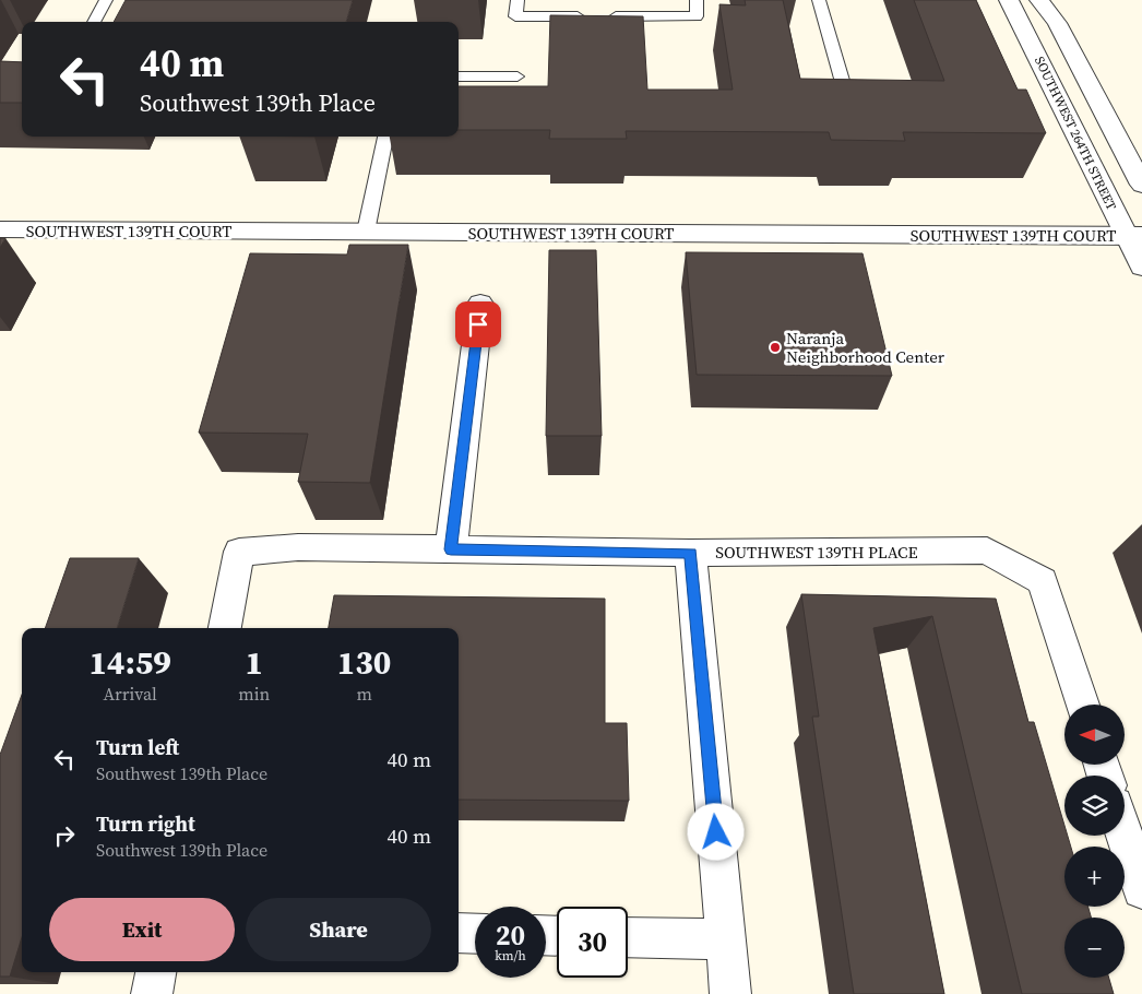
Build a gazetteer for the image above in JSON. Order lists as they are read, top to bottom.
{
  "streets": {
    "street": ["SOUTHWEST 264TH STREET", "SOUTHWEST 139TH COURT", "SOUTHWEST 139TH PLACE"]
  },
  "crossings": [
    ["SOUTHWEST 264TH STREET", "SOUTHWEST 139TH COURT"]
  ],
  "places": ["Naranja Neighborhood Center"],
  "north": "left",
  "page": {
    "turn": ["40 m", "Southwest 139th Place"],
    "eta": [
      "14:59",
      "Arrival",
      "1",
      "min",
      "130",
      "m"
    ],
    "map_buttons": ["+", "−"],
    "list": [
      {
        "name": "Turn left",
        "note": "Southwest 139th Place",
        "value": "40 m"
      },
      {
        "name": "Turn right",
        "note": "Southwest 139th Place",
        "value": "40 m"
      }
    ],
    "buttons": ["Exit", "Share"],
    "speed": "20 km/h",
    "limit": "30"
  }
}
